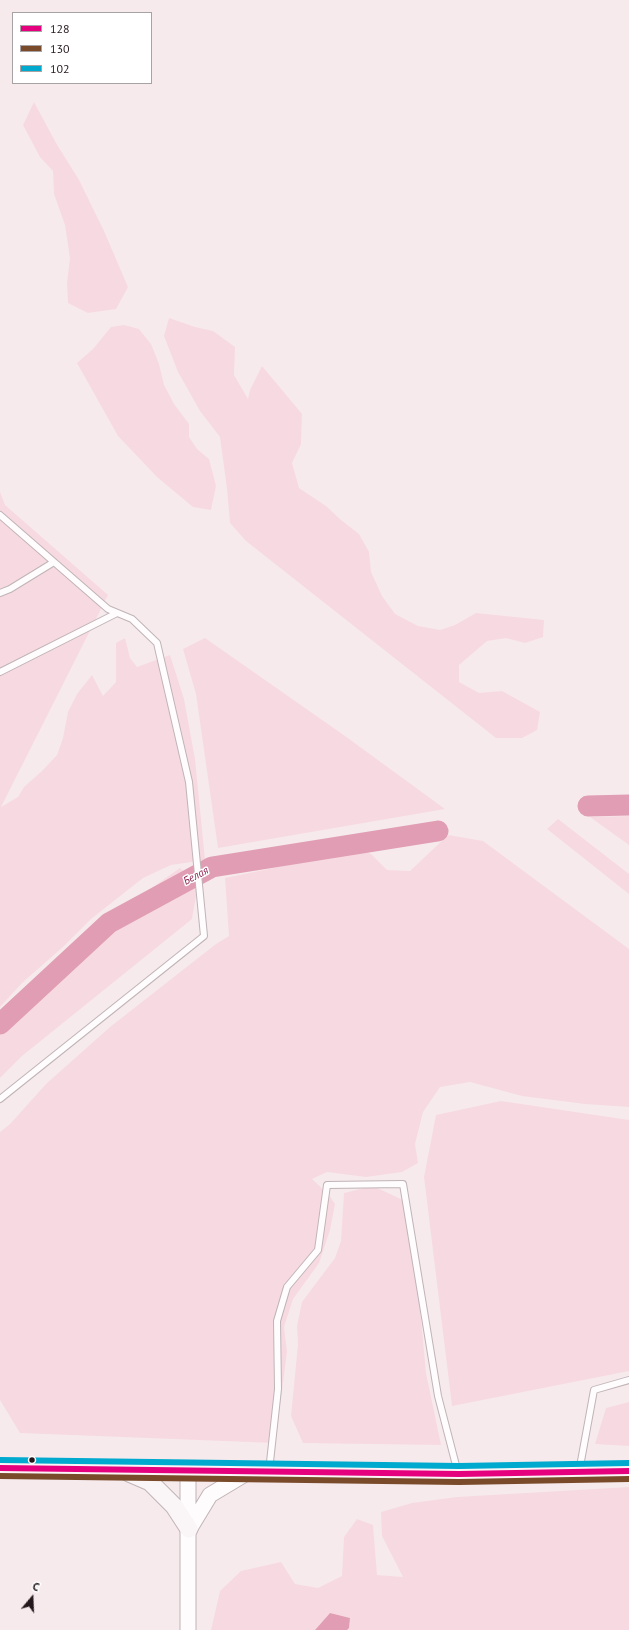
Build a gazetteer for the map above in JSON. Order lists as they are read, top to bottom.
{
  "water": ["Белая"],
  "lines": ["transit line 102", "transit line 128", "transit line 130"],
  "legend": ["128", "130", "102"],
  "north": "top"
}
